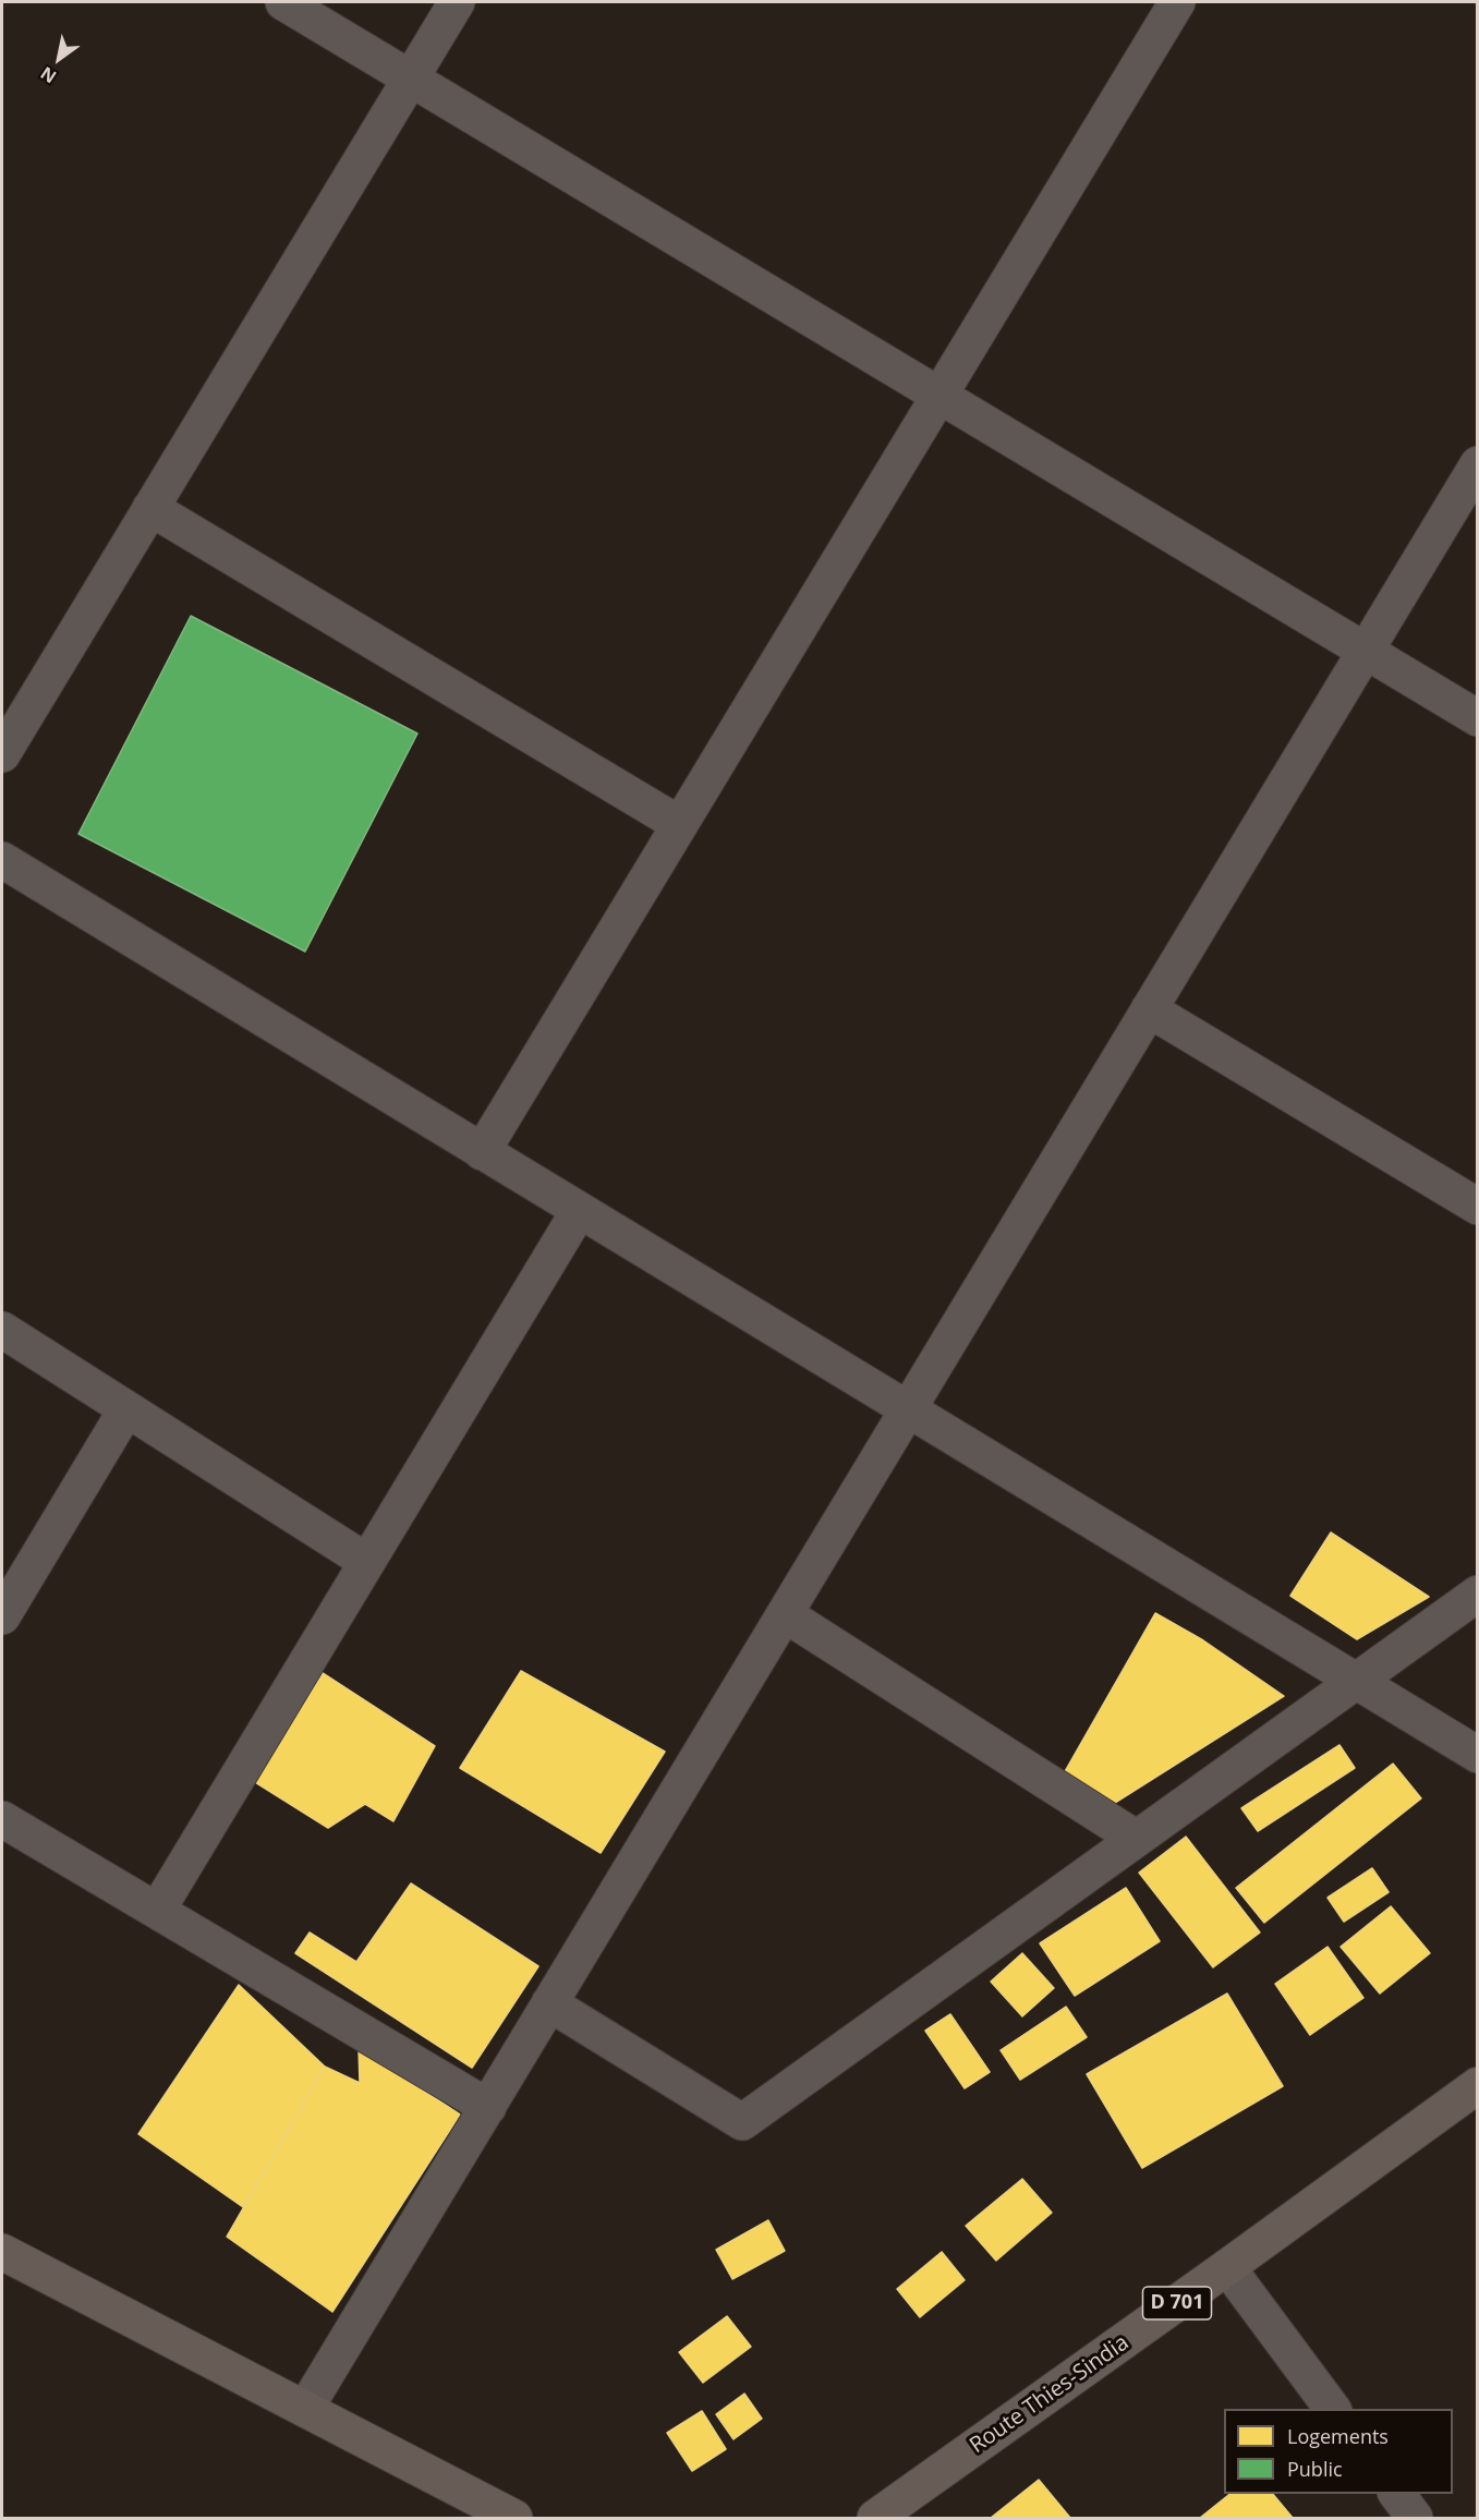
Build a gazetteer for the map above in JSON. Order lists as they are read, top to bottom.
{
  "streets": {
    "main road": ["D 701", "Route Thies-Sindia"]
  },
  "legend": ["Logements", "Public"],
  "north": "bottom left"
}
